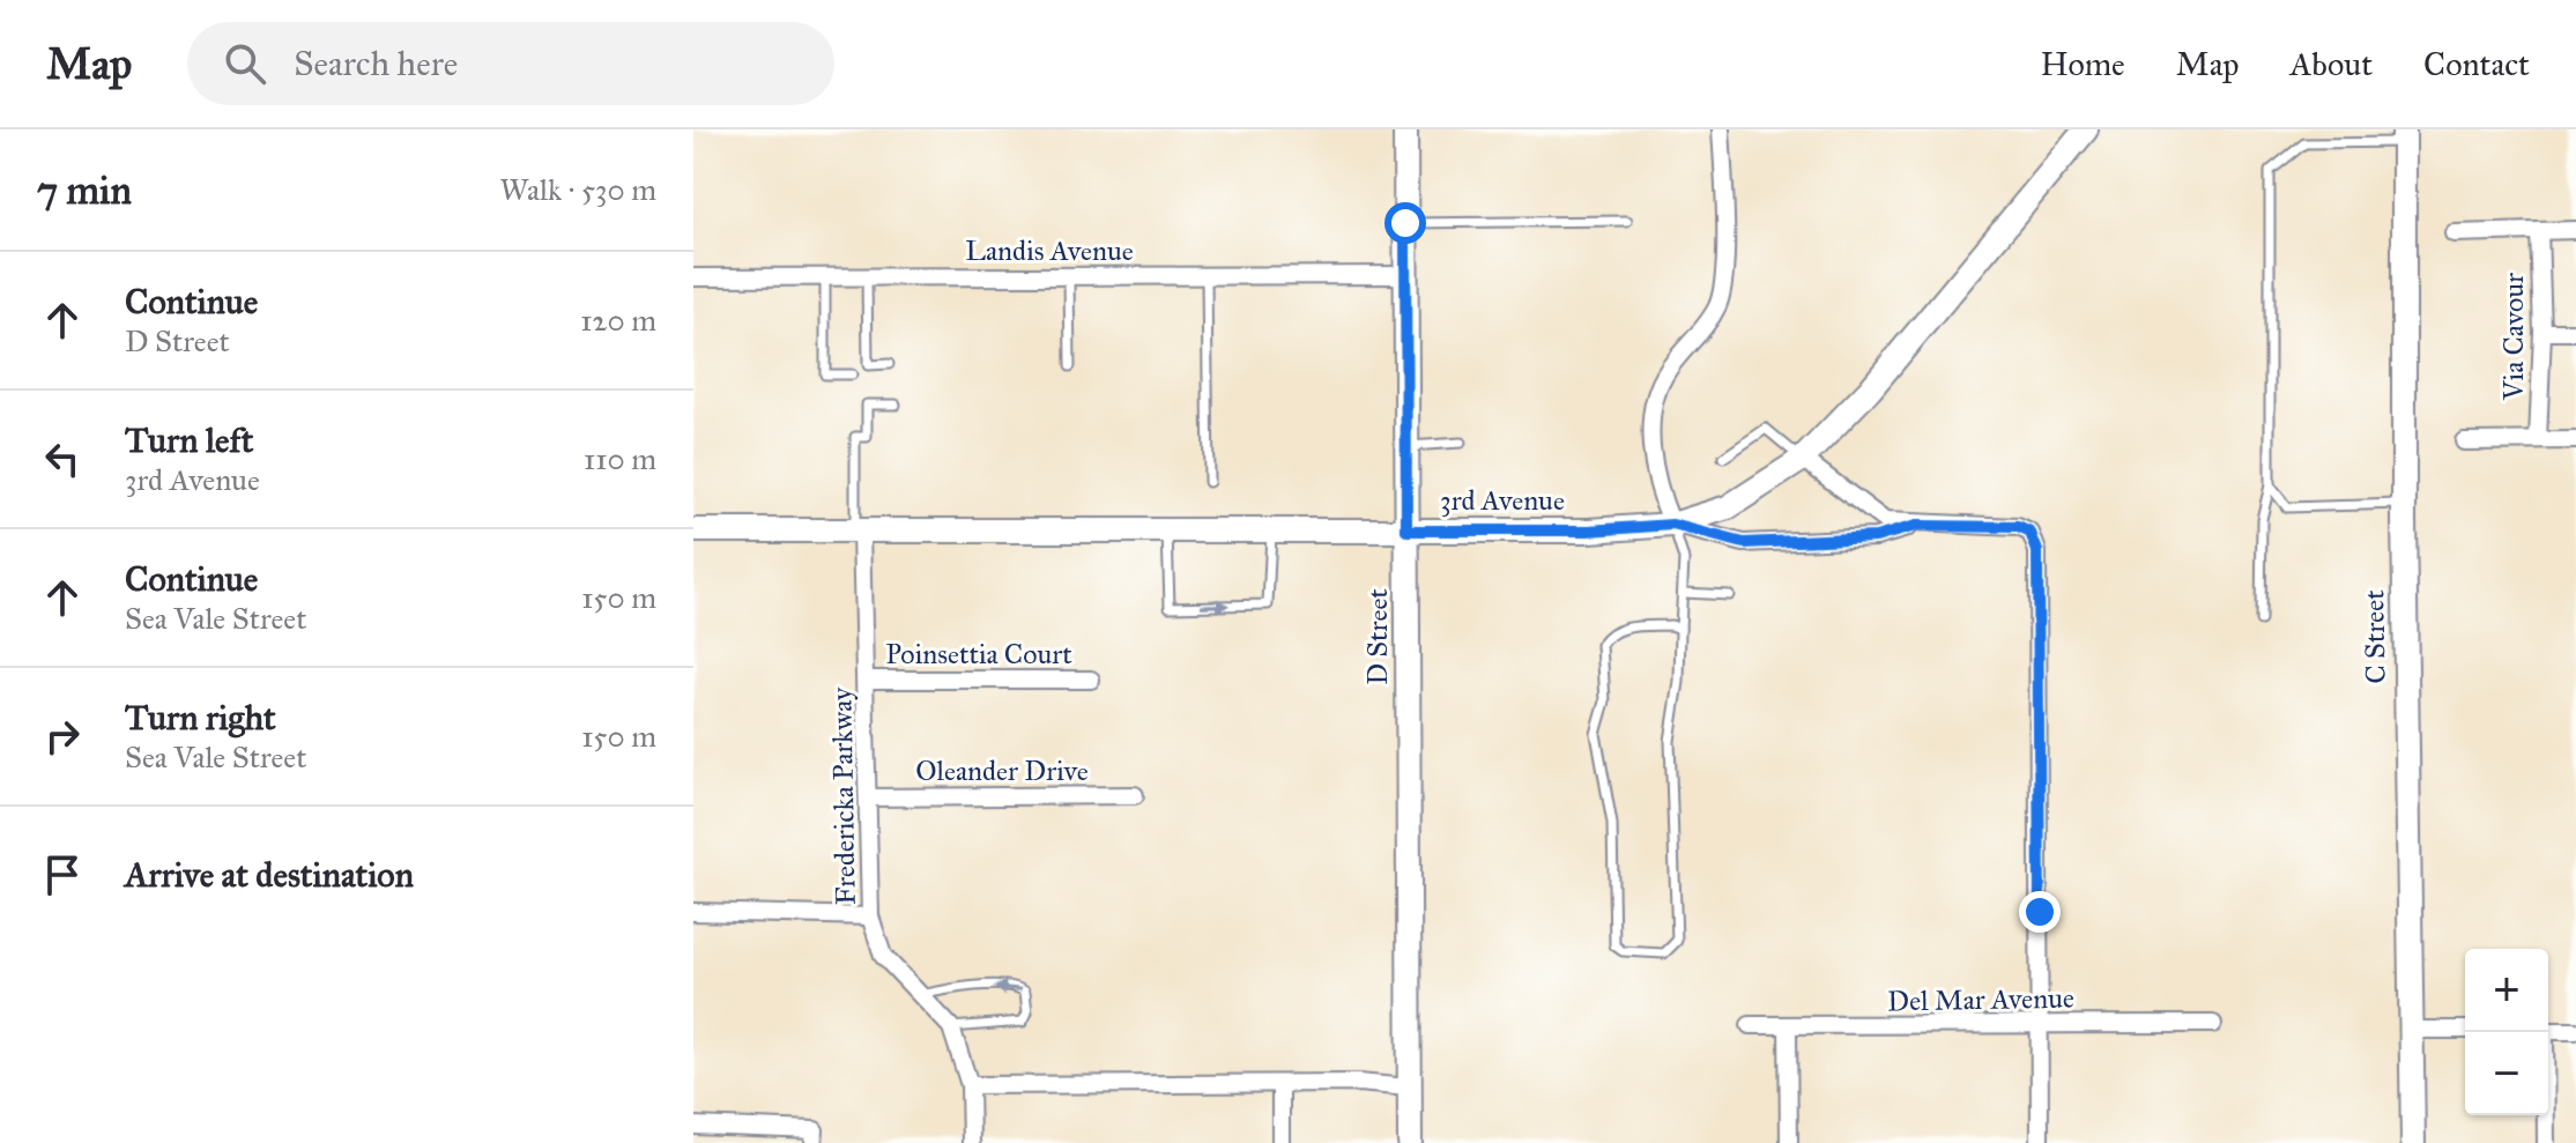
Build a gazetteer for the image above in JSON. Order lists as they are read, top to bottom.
{
  "streets": {
    "street": [
      "Landis Avenue",
      "Via Cavour",
      "3rd Avenue",
      "D Street",
      "C Street",
      "Poinsettia Court",
      "Oleander Drive",
      "Fredericka Parkway",
      "Del Mar Avenue"
    ]
  },
  "crossings": [
    ["Landis Avenue", "D Street"],
    ["3rd Avenue", "D Street"],
    ["3rd Avenue", "Fredericka Parkway"],
    ["Poinsettia Court", "Fredericka Parkway"],
    ["Oleander Drive", "Fredericka Parkway"]
  ],
  "page": {
    "header": "Map",
    "search": "Search here",
    "nav": [
      "Home",
      "Map",
      "About",
      "Contact"
    ],
    "heading": ["7 min", "Walk · 530 m"],
    "list": [
      ["Continue", "D Street", "120 m"],
      ["Turn left", "3rd Avenue", "110 m"],
      ["Continue", "Sea Vale Street", "150 m"],
      ["Turn right", "Sea Vale Street", "150 m"],
      "Arrive at destination"
    ],
    "map_buttons": ["+", "−"]
  }
}
